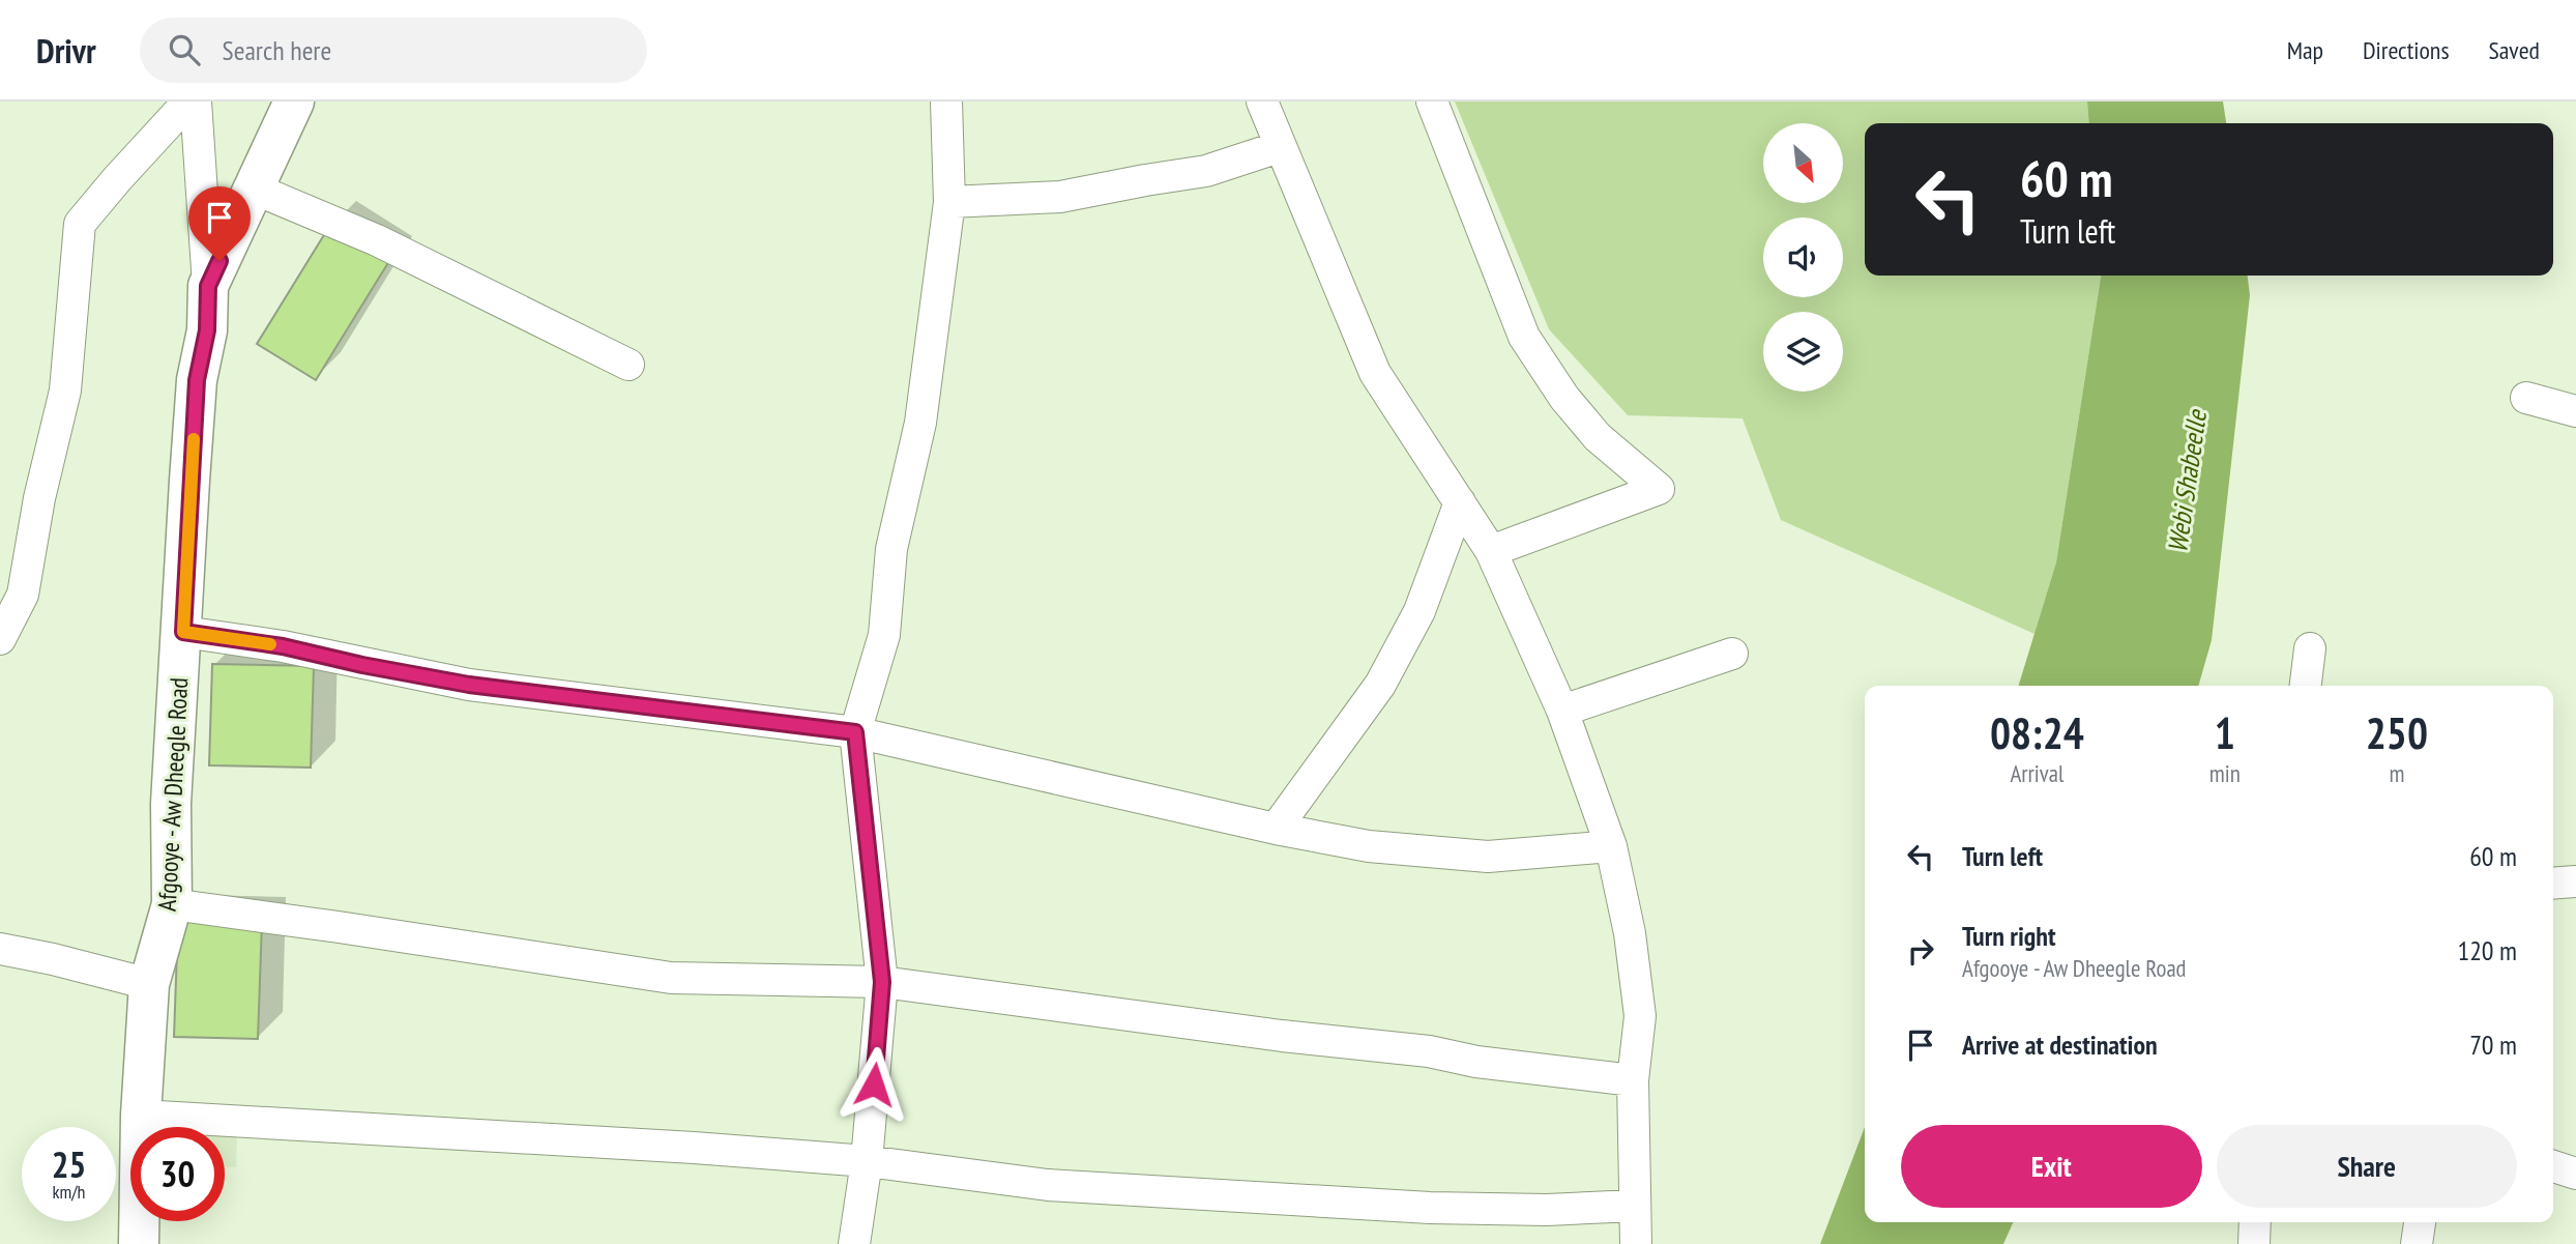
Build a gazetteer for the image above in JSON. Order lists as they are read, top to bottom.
{
  "streets": {
    "main road": ["Afgooye - Aw Dheegle Road"]
  },
  "water": ["Webi Shabeelle"],
  "north": "bottom right",
  "page": {
    "header": "Drivr",
    "search": "Search here",
    "nav": ["Map", "Directions", "Saved"],
    "turn": ["60 m", "Turn left"],
    "eta": [
      "08:24",
      "Arrival",
      "1",
      "min",
      "250",
      "m"
    ],
    "list": [
      {
        "name": "Turn left",
        "value": "60 m"
      },
      {
        "name": "Turn right",
        "note": "Afgooye - Aw Dheegle Road",
        "value": "120 m"
      },
      {
        "name": "Arrive at destination",
        "value": "70 m"
      }
    ],
    "buttons": ["Exit", "Share"],
    "speed": "25 km/h",
    "limit": "30"
  }
}
